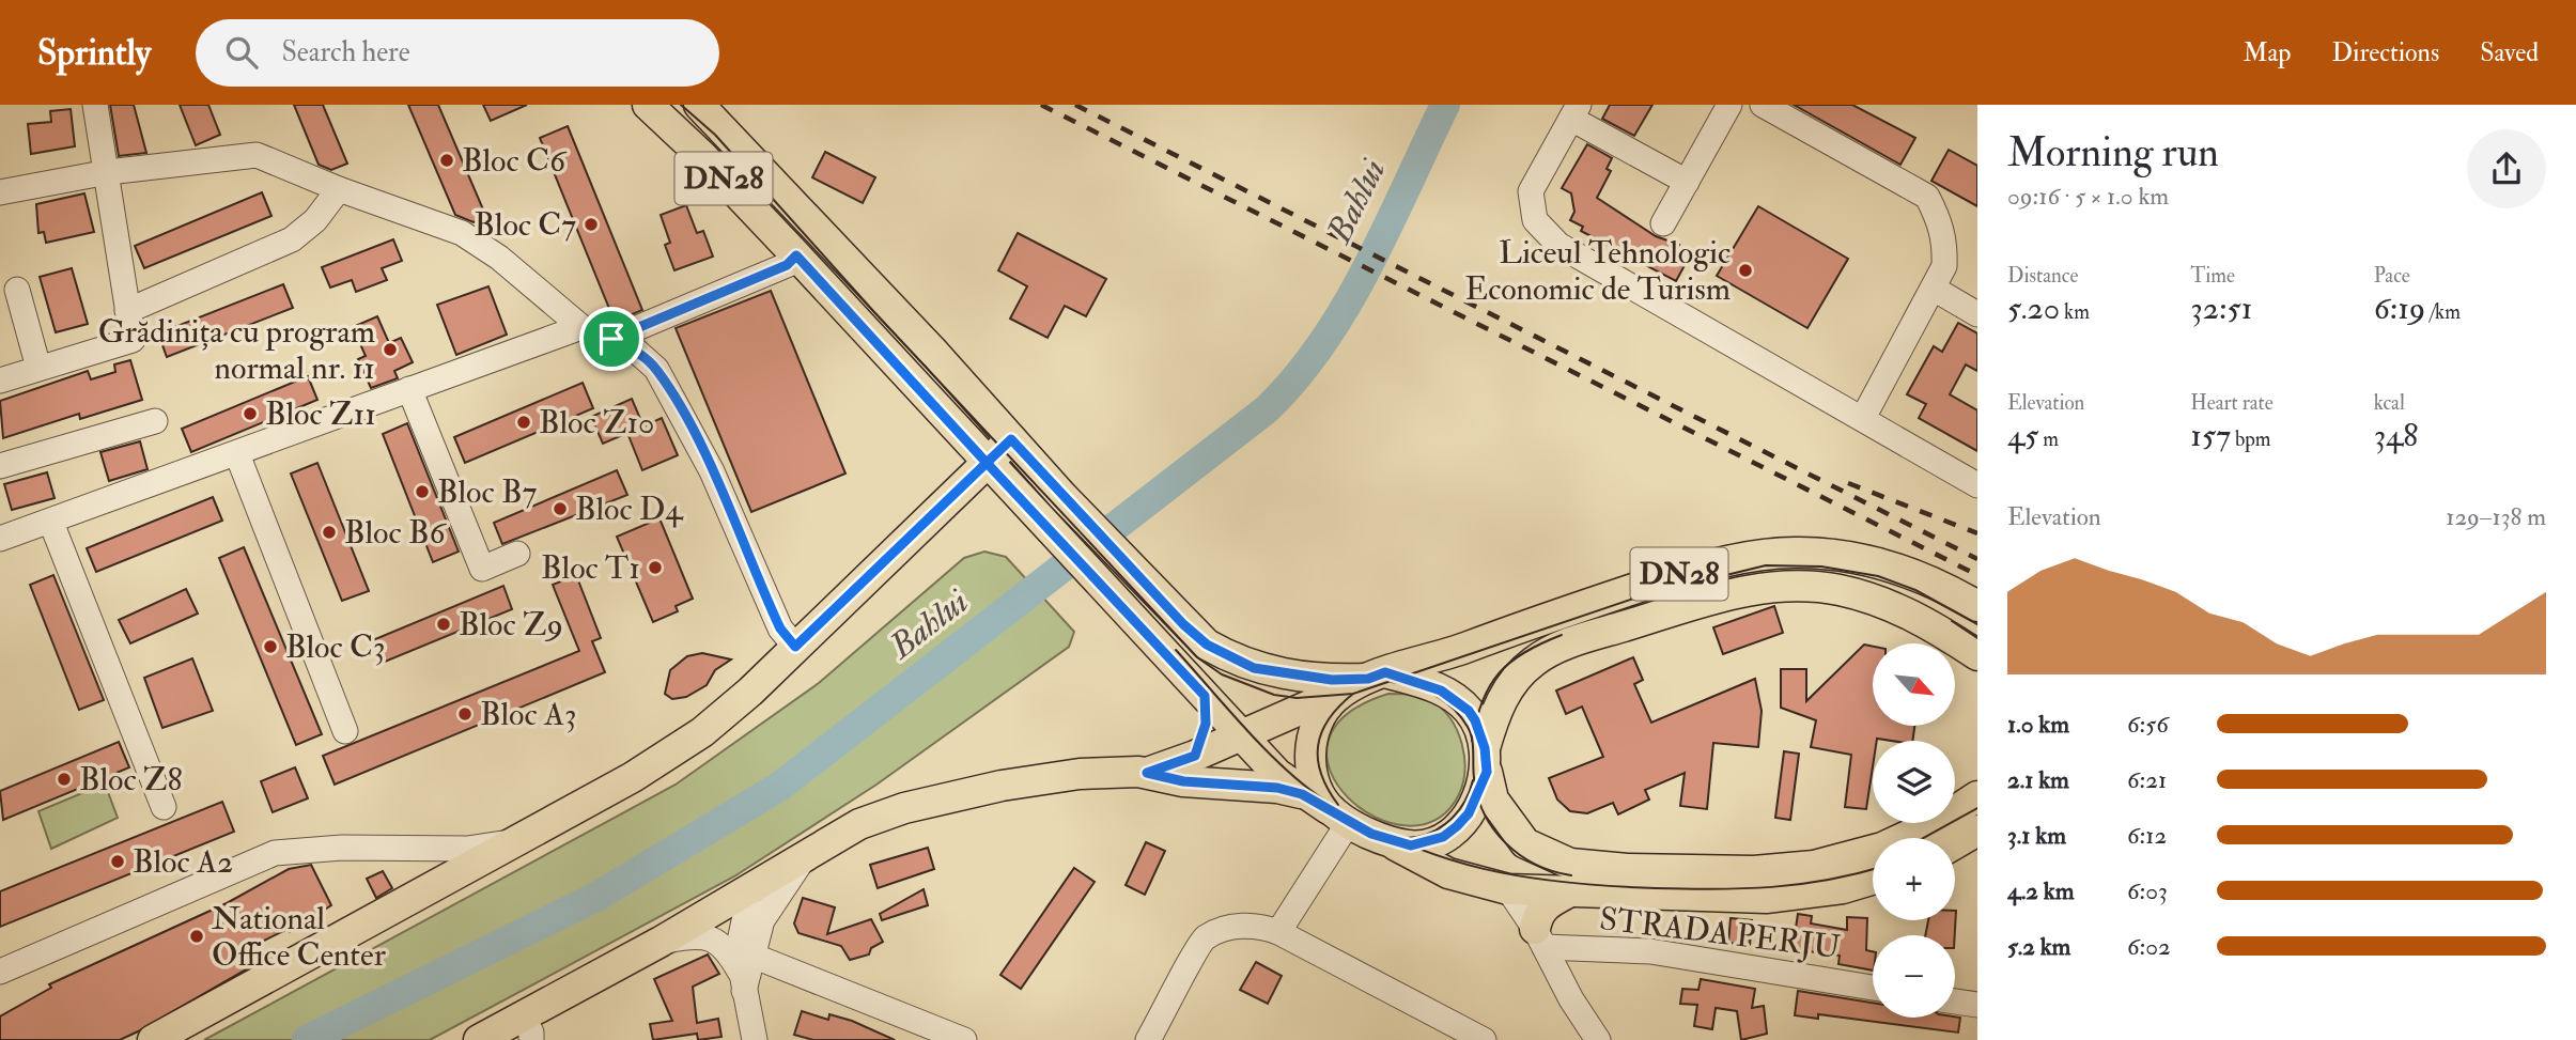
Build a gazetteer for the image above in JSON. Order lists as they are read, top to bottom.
{
  "streets": {
    "main road": ["DN28"],
    "street": ["STRADA PERJU"]
  },
  "water": ["Bahlui"],
  "places": [
    "Bloc C6",
    "Bloc C7",
    "Liceul Tehnologic Economic de Turism",
    "Grădinița cu program normal nr. 11",
    "Bloc Z11",
    "Bloc Z10",
    "Bloc B7",
    "Bloc D4",
    "Bloc B6",
    "Bloc T1",
    "Bloc Z9",
    "Bloc C3",
    "Bloc A3",
    "Bloc Z8",
    "Bloc A2",
    "National Office Center"
  ],
  "north": "bottom right",
  "page": {
    "header": "Sprintly",
    "search": "Search here",
    "nav": ["Map", "Directions", "Saved"],
    "heading": ["Morning run", "09:16 · 5 × 1.0 km"],
    "stats": [
      ["Distance", "5.20 km"],
      ["Time", "32:51"],
      ["Pace", "6:19 /km"],
      ["Elevation", "45 m"],
      ["Heart rate", "157 bpm"],
      ["kcal", "348"]
    ],
    "chart": ["Elevation", "129–138 m"],
    "map_buttons": ["+", "−"],
    "list": [
      {
        "name": "1.0 km",
        "note": "6:56"
      },
      {
        "name": "2.1 km",
        "note": "6:21"
      },
      {
        "name": "3.1 km",
        "note": "6:12"
      },
      {
        "name": "4.2 km",
        "note": "6:03"
      },
      {
        "name": "5.2 km",
        "note": "6:02"
      }
    ]
  }
}
